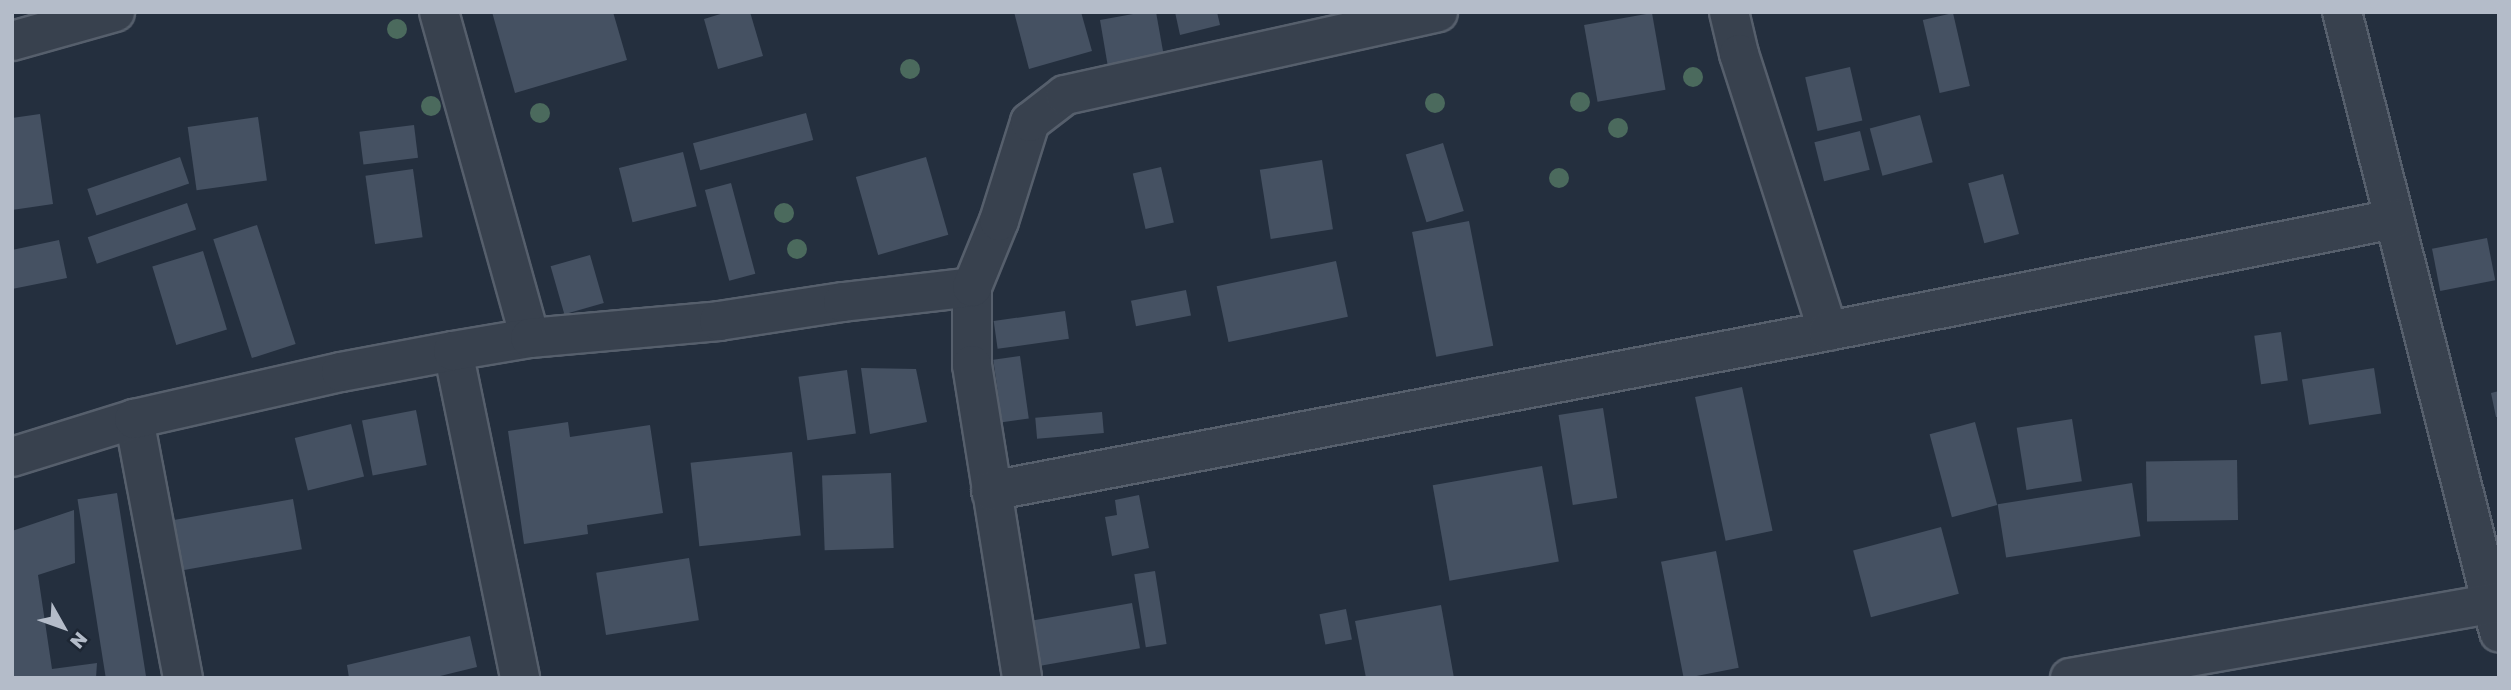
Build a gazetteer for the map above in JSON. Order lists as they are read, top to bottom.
{
  "north": "bottom right"
}
